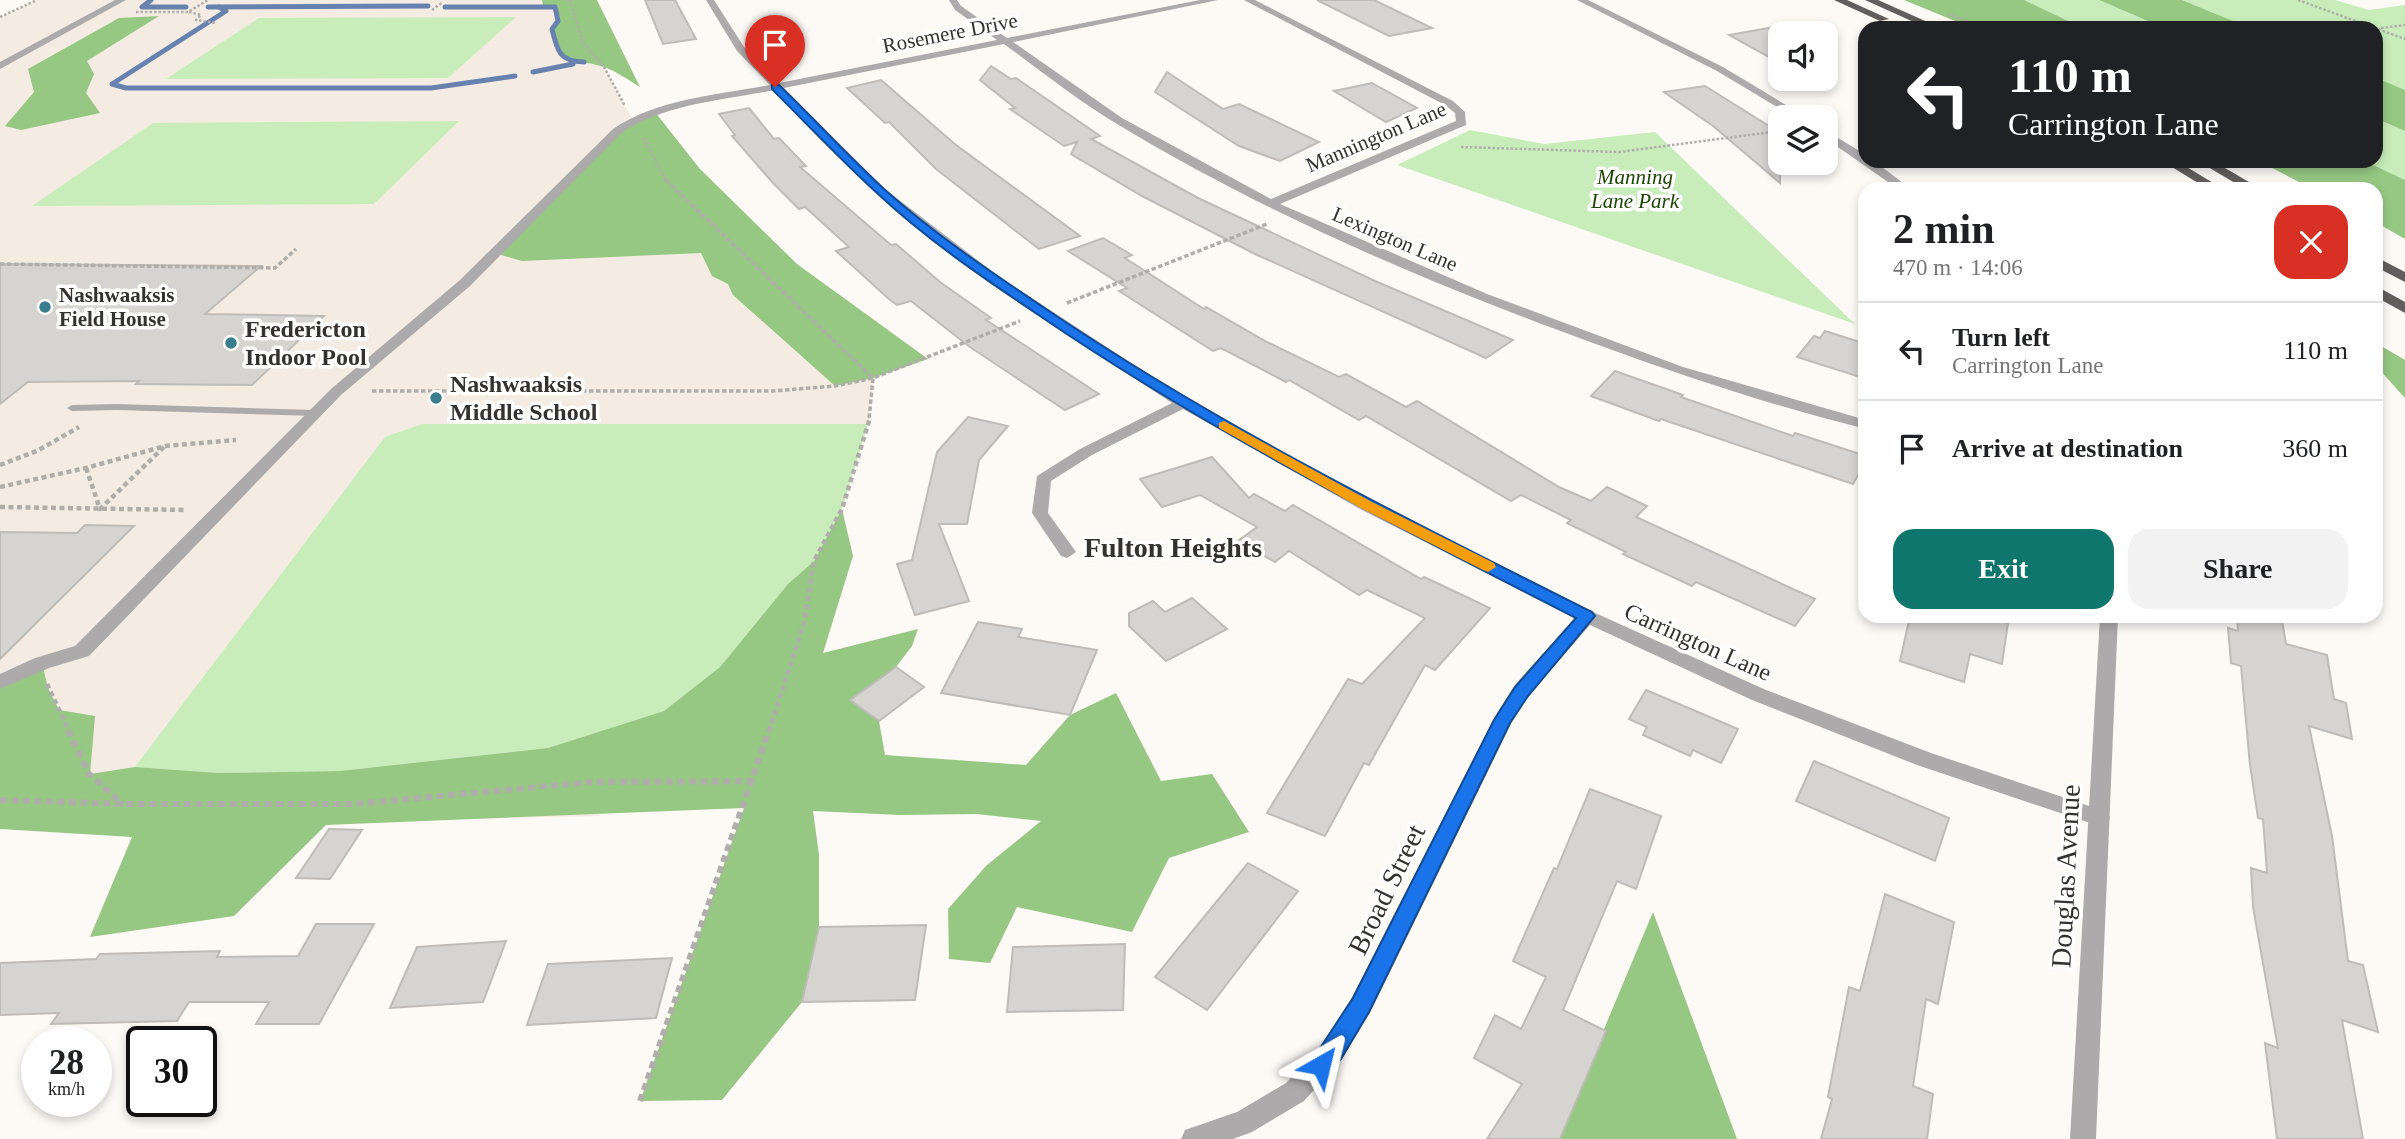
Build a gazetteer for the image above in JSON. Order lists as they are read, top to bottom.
{
  "streets": {
    "street": [
      "Rosemere Drive",
      "Mannington Lane",
      "Lexington Lane",
      "Carrington Lane",
      "Douglas Avenue",
      "Broad Street"
    ]
  },
  "crossings": [
    ["Rosemere Drive", "Lexington Lane"],
    ["Rosemere Drive", "Carrington Lane"],
    ["Mannington Lane", "Lexington Lane"],
    ["Carrington Lane", "Douglas Avenue"],
    ["Carrington Lane", "Broad Street"]
  ],
  "districts": ["Fulton Heights"],
  "parks": ["Manning Lane Park"],
  "places": ["Nashwaaksis Field House", "Fredericton Indoor Pool", "Nashwaaksis Middle School"],
  "page": {
    "turn": ["110 m", "Carrington Lane"],
    "heading": ["2 min", "470 m · 14:06"],
    "list": [
      {
        "name": "Turn left",
        "note": "Carrington Lane",
        "value": "110 m"
      },
      {
        "name": "Arrive at destination",
        "value": "360 m"
      }
    ],
    "buttons": ["Exit", "Share"],
    "speed": "28 km/h",
    "limit": "30"
  }
}
